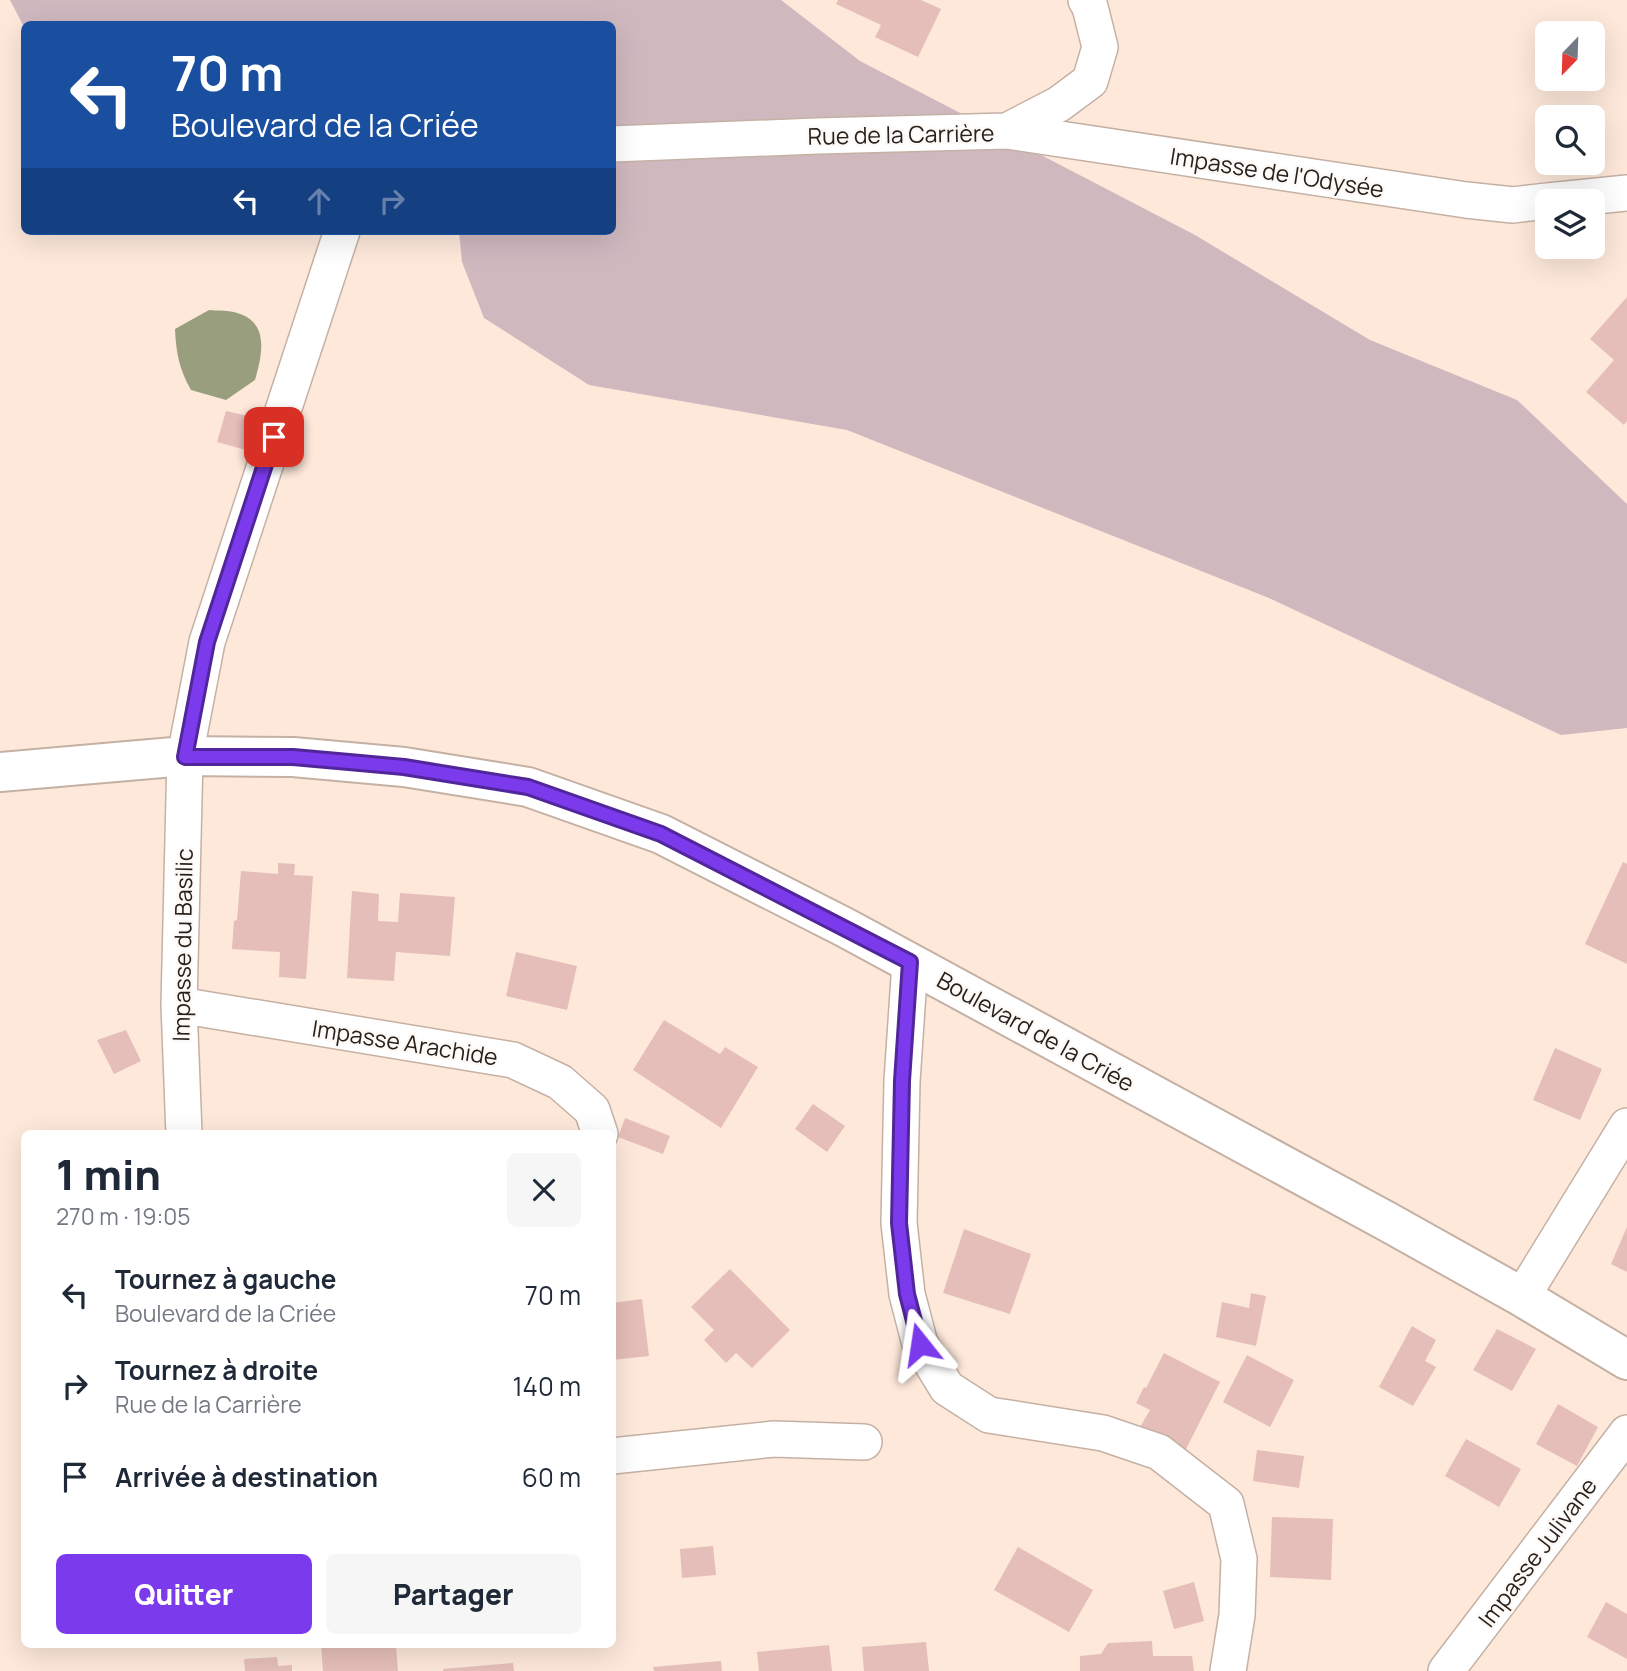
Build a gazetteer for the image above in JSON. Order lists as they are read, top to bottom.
{
  "streets": {
    "main road": ["Boulevard de la Criée"],
    "street": [
      "Rue de la Carrière",
      "Impasse de l'Odysée",
      "Impasse du Basilic",
      "Impasse Arachide",
      "Impasse Julivane"
    ]
  },
  "crossings": [
    ["Rue de la Carrière", "Impasse de l'Odysée"],
    ["Impasse du Basilic", "Boulevard de la Criée"],
    ["Impasse du Basilic", "Impasse Arachide"]
  ],
  "north": "bottom left",
  "page": {
    "turn": ["70 m", "Boulevard de la Criée"],
    "heading": ["1 min", "270 m · 19:05"],
    "list": [
      {
        "name": "Tournez à gauche",
        "note": "Boulevard de la Criée",
        "value": "70 m"
      },
      {
        "name": "Tournez à droite",
        "note": "Rue de la Carrière",
        "value": "140 m"
      },
      {
        "name": "Arrivée à destination",
        "value": "60 m"
      }
    ],
    "buttons": ["Quitter", "Partager"]
  }
}
